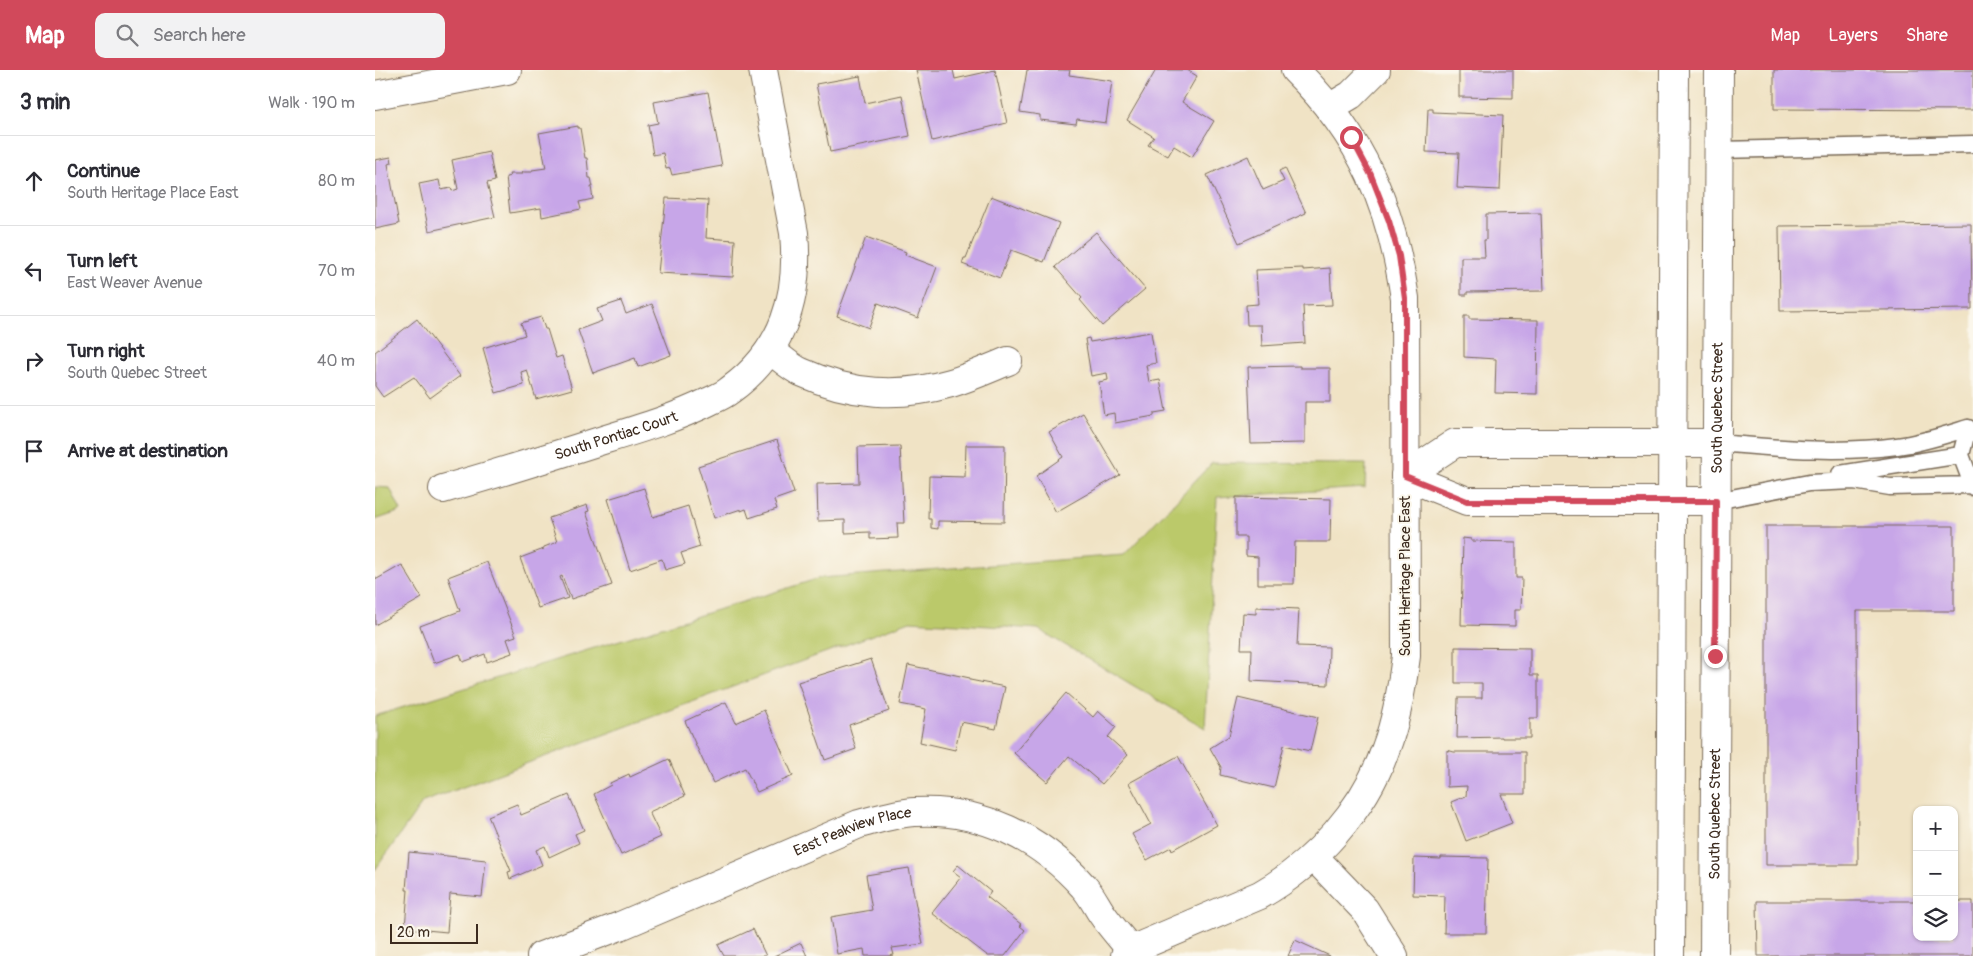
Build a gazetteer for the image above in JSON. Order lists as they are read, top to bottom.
{
  "streets": {
    "street": [
      "South Quebec Street",
      "South Pontiac Court",
      "South Heritage Place East",
      "East Peakview Place"
    ]
  },
  "crossings": [
    ["South Heritage Place East", "East Peakview Place"]
  ],
  "scale_bar": "20 m",
  "page": {
    "header": "Map",
    "search": "Search here",
    "nav": ["Map", "Layers", "Share"],
    "heading": ["3 min", "Walk · 190 m"],
    "list": [
      ["Continue", "South Heritage Place East", "80 m"],
      ["Turn left", "East Weaver Avenue", "70 m"],
      ["Turn right", "South Quebec Street", "40 m"],
      "Arrive at destination"
    ],
    "map_buttons": ["+", "−"],
    "scale": "20 m"
  }
}
